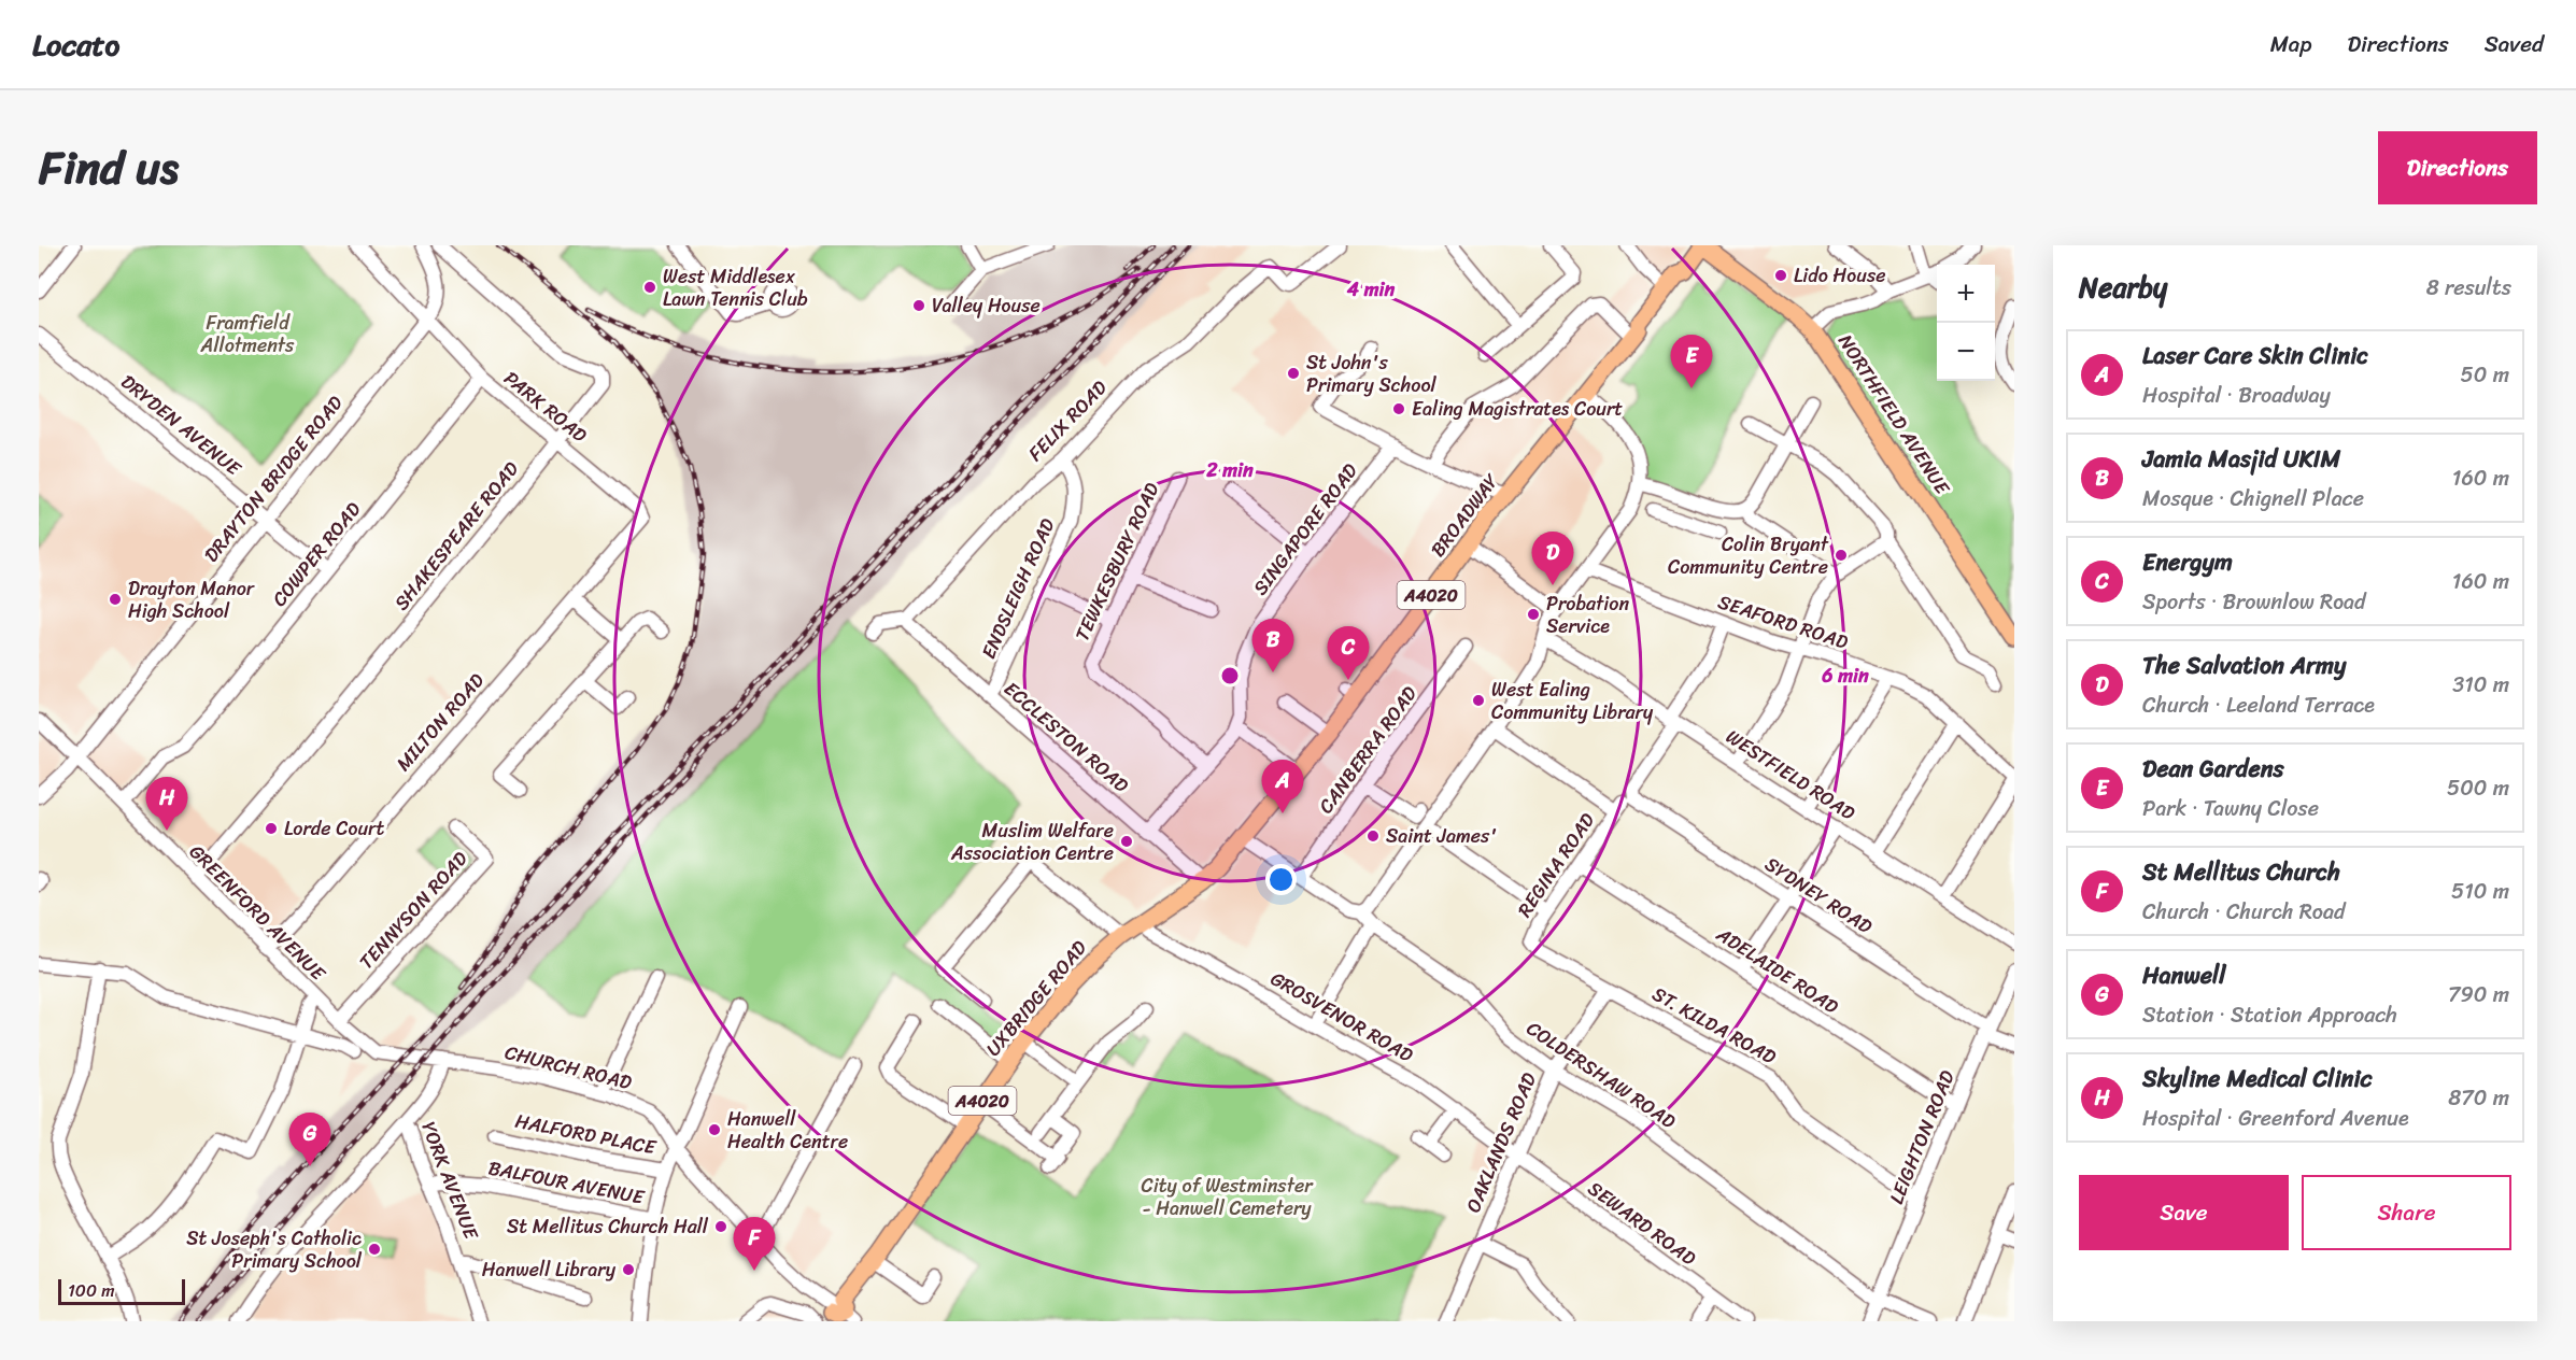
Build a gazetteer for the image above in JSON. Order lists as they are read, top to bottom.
{
  "streets": {
    "main road": [
      "NORTHFIELD AVENUE",
      "BROADWAY",
      "A4020",
      "UXBRIDGE ROAD"
    ],
    "street": [
      "PARK ROAD",
      "FELIX ROAD",
      "DRYDEN AVENUE",
      "DRAYTON BRIDGE ROAD",
      "SINGAPORE ROAD",
      "SHAKESPEARE ROAD",
      "COWPER ROAD",
      "TEWKESBURY ROAD",
      "ENDSLEIGH ROAD",
      "SEAFORD ROAD",
      "MILTON ROAD",
      "ECCLESTON ROAD",
      "CANBERRA ROAD",
      "WESTFIELD ROAD",
      "REGINA ROAD",
      "SYDNEY ROAD",
      "TENNYSON ROAD",
      "GREENFORD AVENUE",
      "ADELAIDE ROAD",
      "GROSVENOR ROAD",
      "ST. KILDA ROAD",
      "CHURCH ROAD",
      "COLDERSHAW ROAD",
      "HALFORD PLACE",
      "LEIGHTON ROAD",
      "OAKLANDS ROAD",
      "YORK AVENUE",
      "BALFOUR AVENUE",
      "SEWARD ROAD"
    ]
  },
  "crossings": [
    ["PARK ROAD", "DRAYTON BRIDGE ROAD"],
    ["PARK ROAD", "SHAKESPEARE ROAD"],
    ["PARK ROAD", "COWPER ROAD"],
    ["PARK ROAD", "MILTON ROAD"],
    ["NORTHFIELD AVENUE", "BROADWAY"],
    ["FELIX ROAD", "ENDSLEIGH ROAD"],
    ["FELIX ROAD", "ECCLESTON ROAD"],
    ["DRYDEN AVENUE", "DRAYTON BRIDGE ROAD"],
    ["DRYDEN AVENUE", "COWPER ROAD"],
    ["DRAYTON BRIDGE ROAD", "GREENFORD AVENUE"],
    ["BROADWAY", "ECCLESTON ROAD"],
    ["BROADWAY", "UXBRIDGE ROAD"],
    ["BROADWAY", "GROSVENOR ROAD"],
    ["BROADWAY", "COLDERSHAW ROAD"],
    ["SHAKESPEARE ROAD", "GREENFORD AVENUE"],
    ["COWPER ROAD", "GREENFORD AVENUE"],
    ["ENDSLEIGH ROAD", "ECCLESTON ROAD"],
    ["SEAFORD ROAD", "REGINA ROAD"],
    ["MILTON ROAD", "GREENFORD AVENUE"],
    ["CANBERRA ROAD", "COLDERSHAW ROAD"],
    ["WESTFIELD ROAD", "REGINA ROAD"],
    ["REGINA ROAD", "SYDNEY ROAD"],
    ["REGINA ROAD", "ADELAIDE ROAD"],
    ["REGINA ROAD", "ST. KILDA ROAD"],
    ["SYDNEY ROAD", "LEIGHTON ROAD"],
    ["TENNYSON ROAD", "GREENFORD AVENUE"],
    ["TENNYSON ROAD", "CHURCH ROAD"],
    ["GREENFORD AVENUE", "CHURCH ROAD"],
    ["ADELAIDE ROAD", "LEIGHTON ROAD"],
    ["UXBRIDGE ROAD", "GROSVENOR ROAD"],
    ["UXBRIDGE ROAD", "CHURCH ROAD"],
    ["GROSVENOR ROAD", "OAKLANDS ROAD"],
    ["GROSVENOR ROAD", "SEWARD ROAD"],
    ["ST. KILDA ROAD", "LEIGHTON ROAD"],
    ["ST. KILDA ROAD", "OAKLANDS ROAD"],
    ["CHURCH ROAD", "YORK AVENUE"],
    ["COLDERSHAW ROAD", "LEIGHTON ROAD"],
    ["COLDERSHAW ROAD", "OAKLANDS ROAD"],
    ["OAKLANDS ROAD", "SEWARD ROAD"],
    ["YORK AVENUE", "BALFOUR AVENUE"]
  ],
  "parks": ["Framfield Allotments", "City of Westminster - Hanwell Cemetery"],
  "places": [
    "Lido House",
    "West Middlesex Lawn Tennis Club",
    "Valley House",
    "St John's Primary School",
    "Ealing Magistrates Court",
    "Colin Bryant Community Centre",
    "Drayton Manor High School",
    "Probation Service",
    "West Ealing Community Library",
    "Lorde Court",
    "Saint James'",
    "Muslim Welfare Association Centre",
    "Hanwell Health Centre",
    "St Mellitus Church Hall",
    "St Joseph's Catholic Primary School",
    "Hanwell Library"
  ],
  "scale_bar": "100 m",
  "page": {
    "header": "Locato",
    "nav": ["Map", "Directions", "Saved"],
    "title": "Find us",
    "buttons": [
      "Directions",
      ["Save", "Share"]
    ],
    "heading": ["Nearby", "8 results"],
    "map_buttons": ["+", "−"],
    "list": [
      {
        "mark": "A",
        "name": "Laser Care Skin Clinic",
        "note": "Hospital · Broadway",
        "value": "50 m"
      },
      {
        "mark": "B",
        "name": "Jamia Masjid UKIM",
        "note": "Mosque · Chignell Place",
        "value": "160 m"
      },
      {
        "mark": "C",
        "name": "Energym",
        "note": "Sports · Brownlow Road",
        "value": "160 m"
      },
      {
        "mark": "D",
        "name": "The Salvation Army",
        "note": "Church · Leeland Terrace",
        "value": "310 m"
      },
      {
        "mark": "E",
        "name": "Dean Gardens",
        "note": "Park · Tawny Close",
        "value": "500 m"
      },
      {
        "mark": "F",
        "name": "St Mellitus Church",
        "note": "Church · Church Road",
        "value": "510 m"
      },
      {
        "mark": "G",
        "name": "Hanwell",
        "note": "Station · Station Approach",
        "value": "790 m"
      },
      {
        "mark": "H",
        "name": "Skyline Medical Clinic",
        "note": "Hospital · Greenford Avenue",
        "value": "870 m"
      }
    ],
    "pins": [
      "E",
      "D",
      "B",
      "C",
      "A",
      "H",
      "G",
      "F"
    ],
    "scale": "100 m"
  },
  "rings": ["4 min", "2 min", "6 min"]
}
